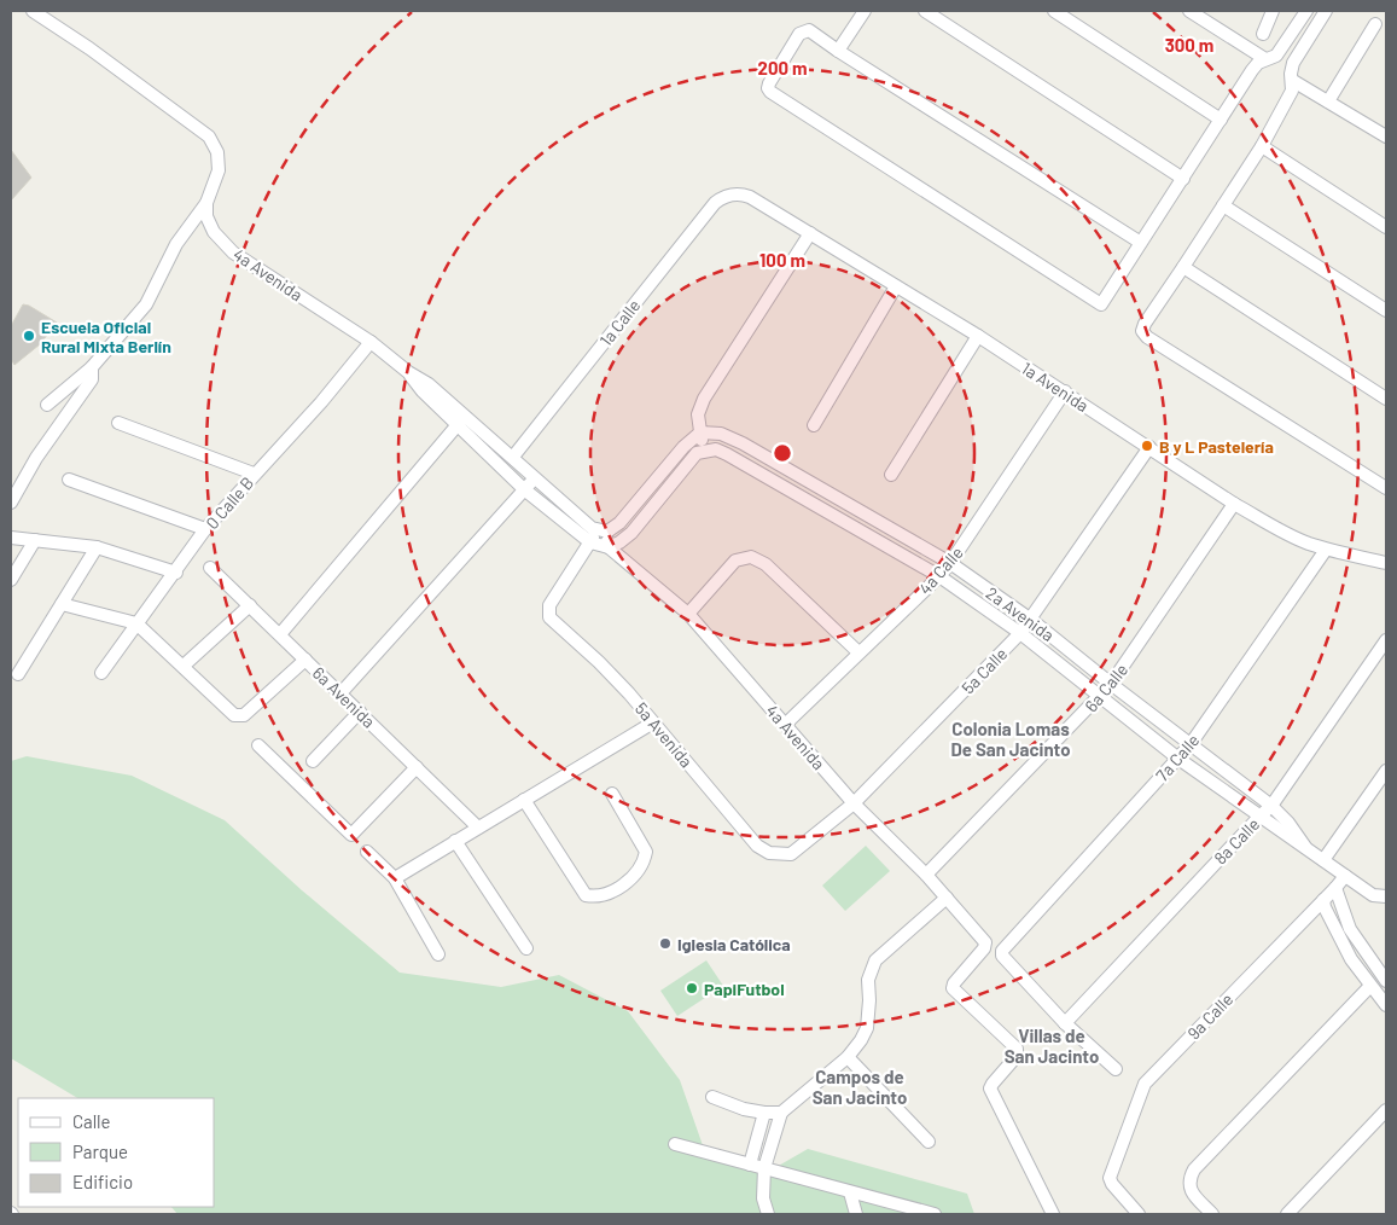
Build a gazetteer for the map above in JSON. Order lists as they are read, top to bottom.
{
  "streets": {
    "street": [
      "4a Avenida",
      "1a Calle",
      "1a Avenida",
      "0 Calle B",
      "4a Calle",
      "2a Avenida",
      "5a Calle",
      "6a Calle",
      "6a Avenida",
      "5a Avenida",
      "7a Calle",
      "8a Calle",
      "9a Calle"
    ]
  },
  "crossings": [
    ["4a Avenida", "1a Calle"],
    ["4a Avenida", "0 Calle B"],
    ["4a Avenida", "4a Calle"],
    ["4a Avenida", "5a Calle"],
    ["4a Avenida", "6a Calle"],
    ["4a Avenida", "5a Avenida"],
    ["1a Calle", "1a Avenida"],
    ["1a Avenida", "4a Calle"],
    ["1a Avenida", "5a Calle"],
    ["1a Avenida", "6a Calle"],
    ["1a Avenida", "7a Calle"],
    ["4a Calle", "2a Avenida"],
    ["2a Avenida", "5a Calle"],
    ["2a Avenida", "6a Calle"],
    ["2a Avenida", "7a Calle"],
    ["2a Avenida", "8a Calle"],
    ["2a Avenida", "9a Calle"],
    ["5a Calle", "5a Avenida"],
    ["7a Calle", "8a Calle"]
  ],
  "districts": ["Colonia Lomas De San Jacinto", "Villas de San Jacinto", "Campos de San Jacinto"],
  "places": [
    "Escuela Oficial Rural Mixta Berlín",
    "B y L Pastelería",
    "Iglesia Católica",
    "PapiFutbol"
  ],
  "legend": ["Calle", "Parque", "Edificio"],
  "rings": ["300 m", "200 m", "100 m"]
}
